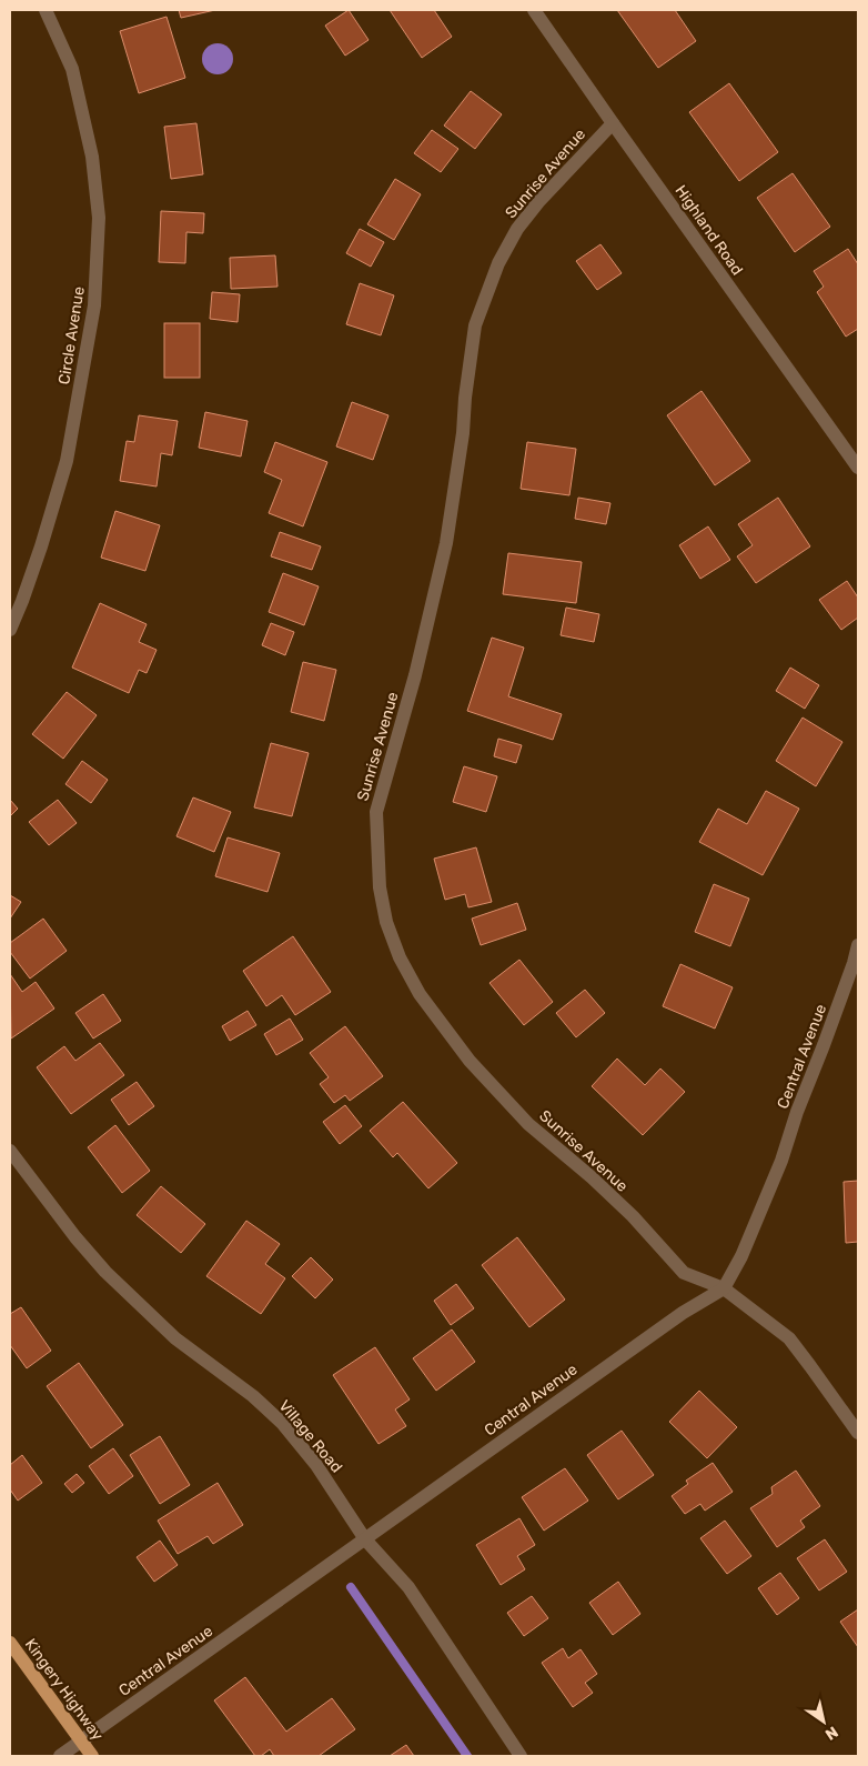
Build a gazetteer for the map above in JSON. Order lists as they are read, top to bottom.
{
  "streets": {
    "main road": ["Kingery Highway"],
    "street": [
      "Sunrise Avenue",
      "Highland Road",
      "Circle Avenue",
      "Central Avenue",
      "Village Road"
    ]
  },
  "crossings": [
    ["Sunrise Avenue", "Highland Road"],
    ["Sunrise Avenue", "Central Avenue"],
    ["Central Avenue", "Village Road"],
    ["Central Avenue", "Kingery Highway"]
  ],
  "north": "bottom right"
}
